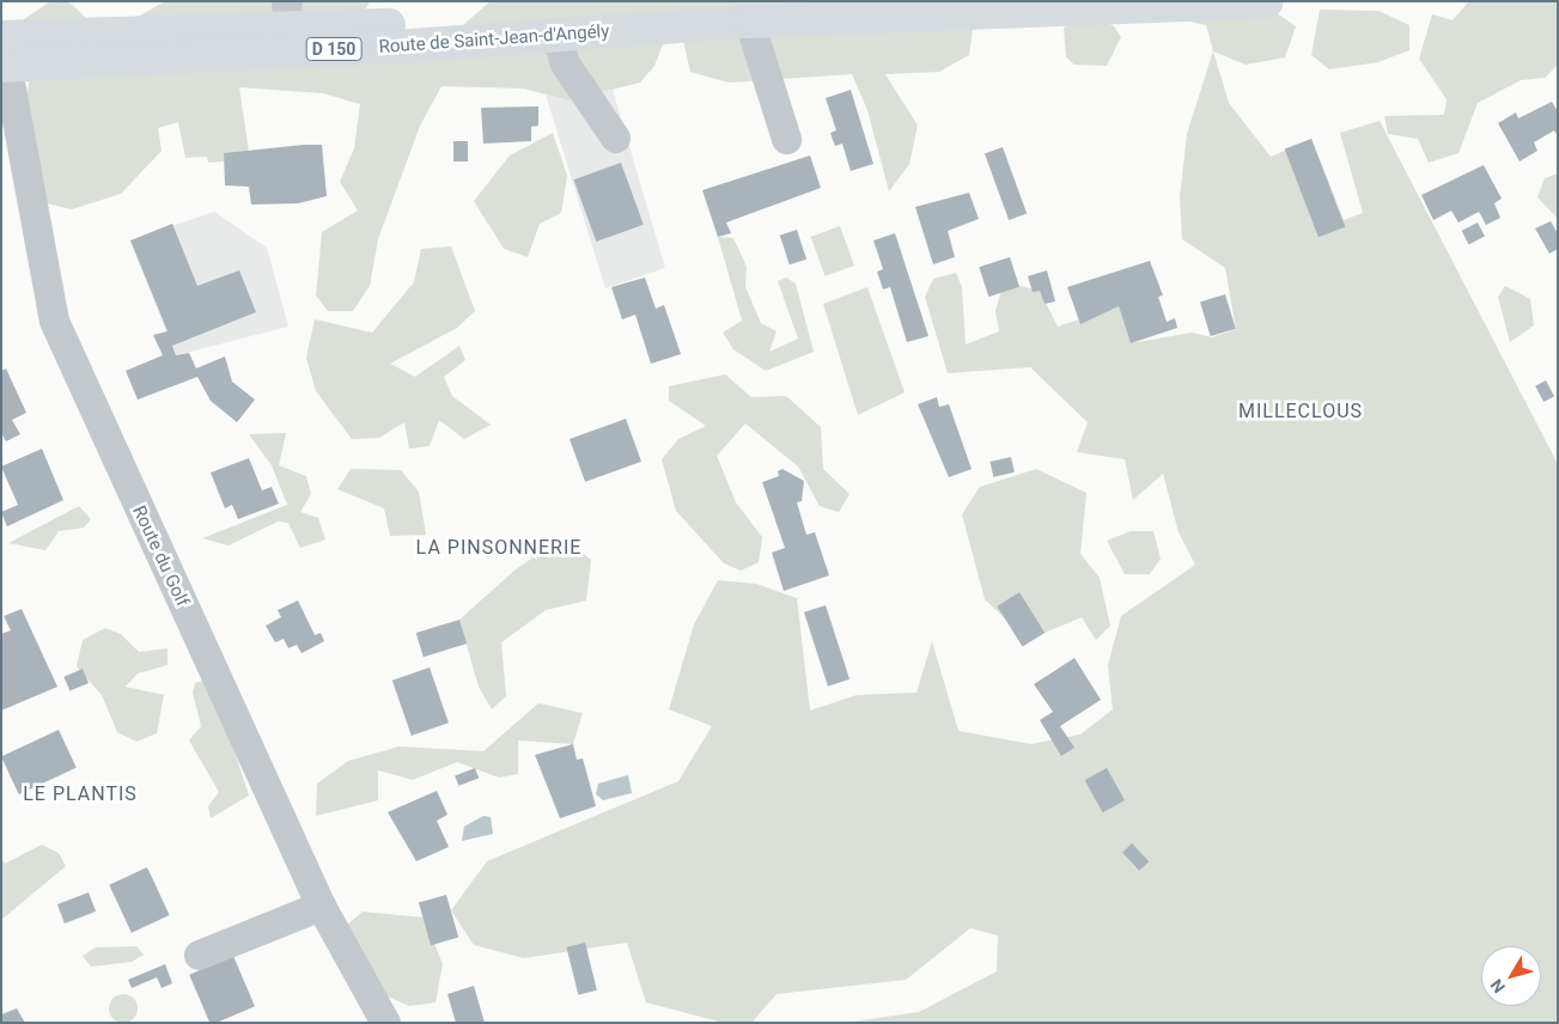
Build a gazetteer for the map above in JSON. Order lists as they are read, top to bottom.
{
  "streets": {
    "main road": ["Route de Saint-Jean-d'Angély", "D 150"],
    "street": ["Route du Golf"]
  },
  "crossings": [
    ["Route de Saint-Jean-d'Angély", "Route du Golf"]
  ],
  "districts": ["MILLECLOUS", "LA PINSONNERIE", "LE PLANTIS"],
  "north": "bottom left"
}
